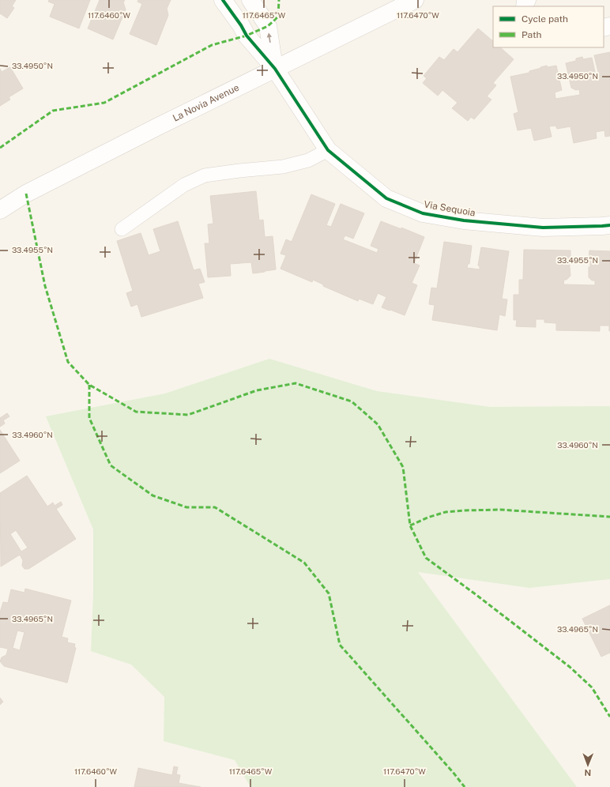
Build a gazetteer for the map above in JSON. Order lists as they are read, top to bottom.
{
  "streets": {
    "street": ["La Novia Avenue", "Via Sequoia"]
  },
  "crossings": [
    ["La Novia Avenue", "Via Sequoia"]
  ],
  "legend": ["Cycle path", "Path"],
  "north": "bottom",
  "coordinates": [
    "117.6460°W",
    "117.6465°W",
    "117.6470°W",
    "33.4950°N",
    "33.4955°N",
    "33.4960°N",
    "33.4965°N"
  ]
}
